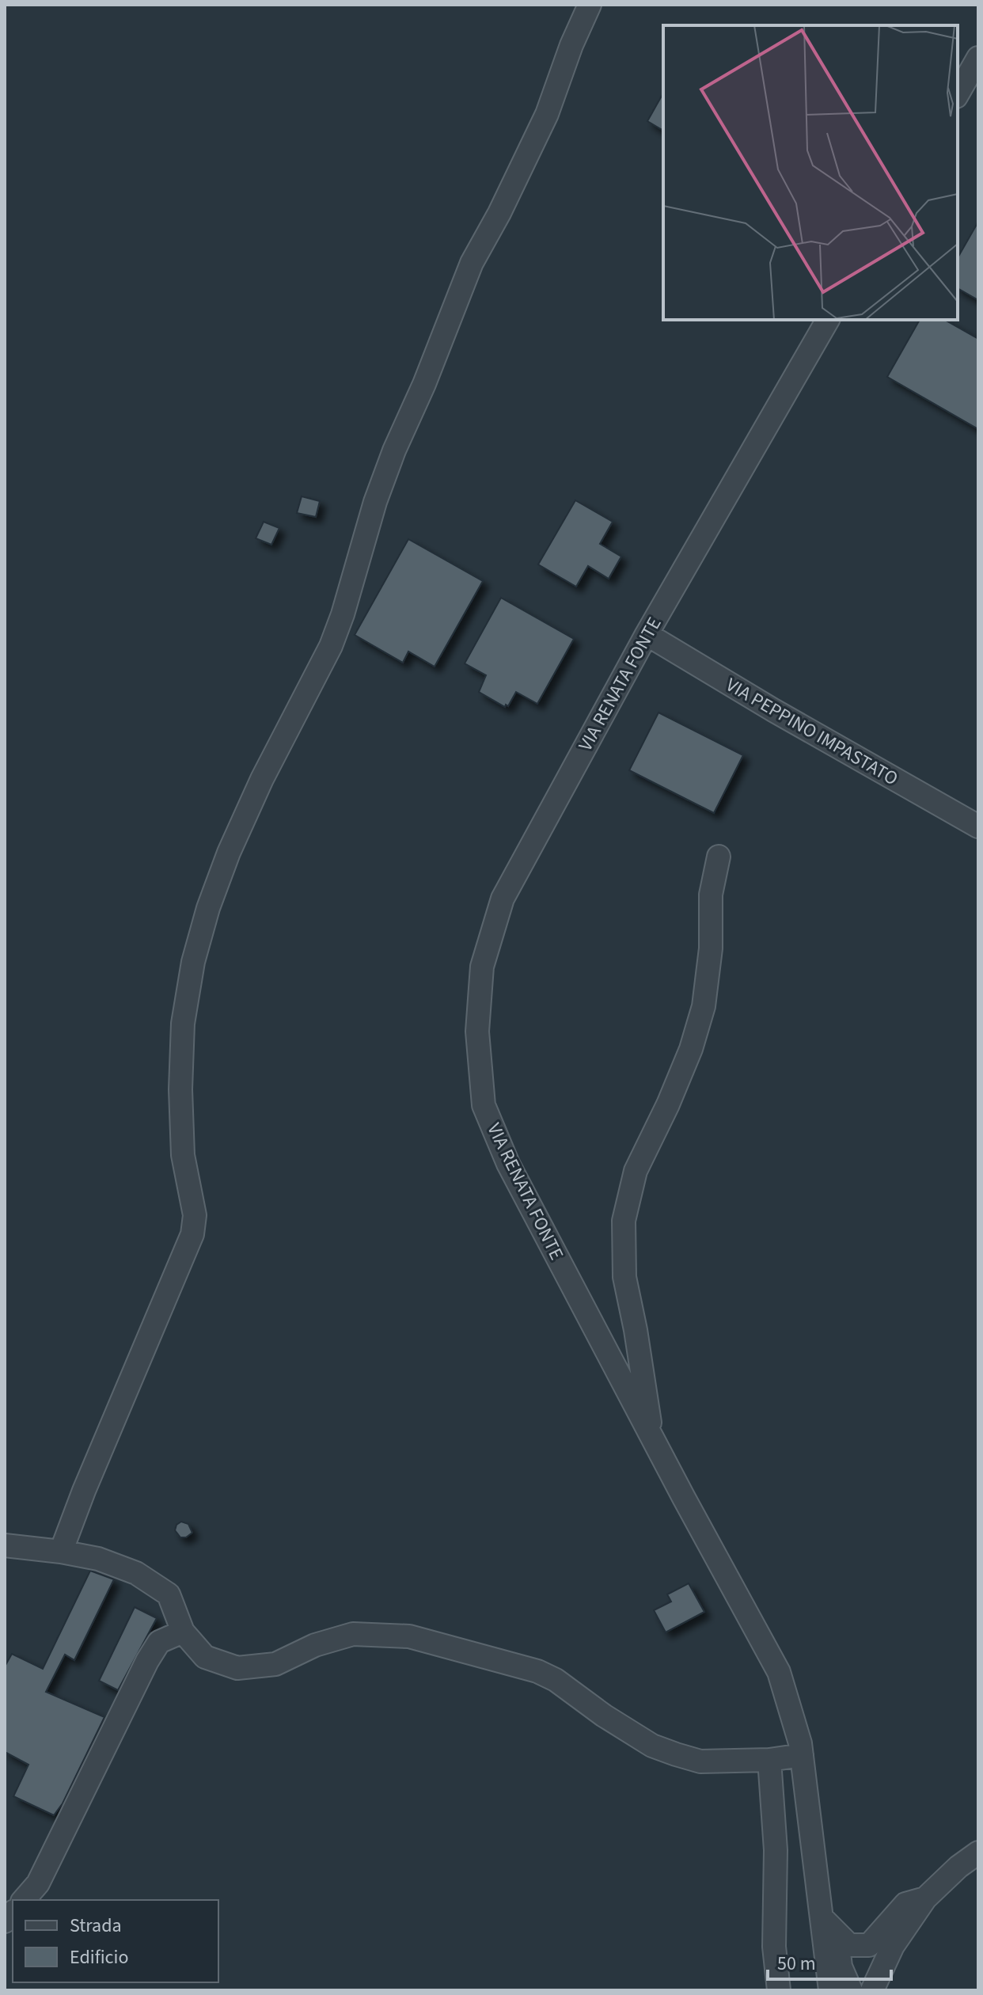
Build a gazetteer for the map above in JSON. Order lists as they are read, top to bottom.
{
  "streets": {
    "street": ["VIA RENATA FONTE", "VIA PEPPINO IMPASTATO"]
  },
  "crossings": [
    ["VIA RENATA FONTE", "VIA PEPPINO IMPASTATO"]
  ],
  "legend": ["Strada", "Edificio"],
  "scale_bar": "50 m"
}
